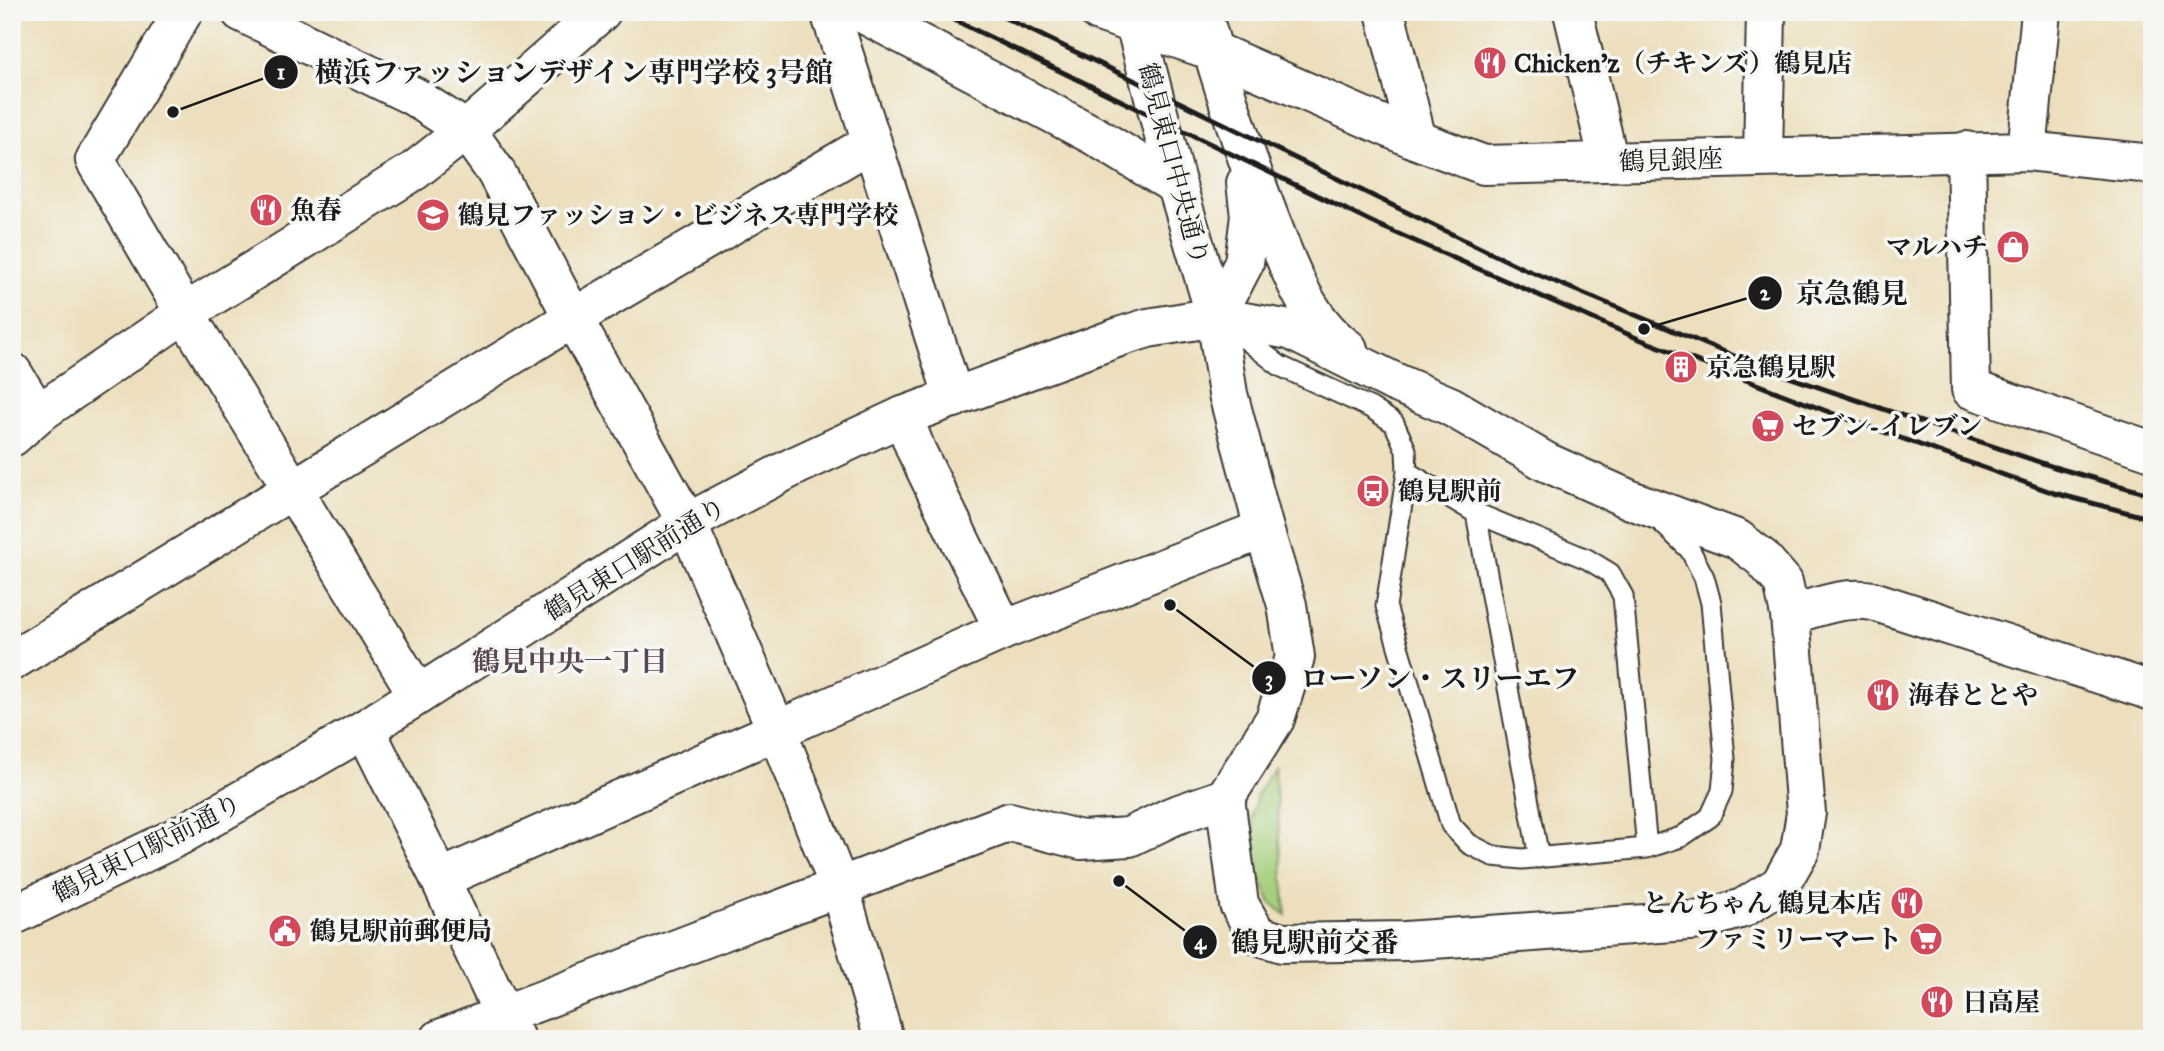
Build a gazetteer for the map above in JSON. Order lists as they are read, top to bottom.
{
  "streets": {
    "street": ["鶴見銀座", "鶴見東口中央通り", "鶴見東口駅前通り"]
  },
  "crossings": [
    ["鶴見銀座", "鶴見東口中央通り"],
    ["鶴見東口中央通り", "鶴見東口駅前通り"]
  ],
  "districts": ["鶴見中央一丁目"],
  "places": {
    "restaurant": [
      "Chicken'z（チキンズ）鶴見店",
      "魚春",
      "海春ととや",
      "とんちゃん 鶴見本店",
      "日高屋"
    ],
    "other": [
      "横浜ファッションデザイン専門学校 3号館",
      "京急鶴見",
      "ローソン・スリーエフ",
      "鶴見駅前交番"
    ],
    "school or university": ["鶴見ファッション・ビジネス専門学校"],
    "shop": ["マルハチ"],
    "building": ["京急鶴見駅"],
    "supermarket": ["セブン-イレブン", "ファミリーマート"],
    "bus stop": ["鶴見駅前"],
    "public building": ["鶴見駅前郵便局"]
  }
}
